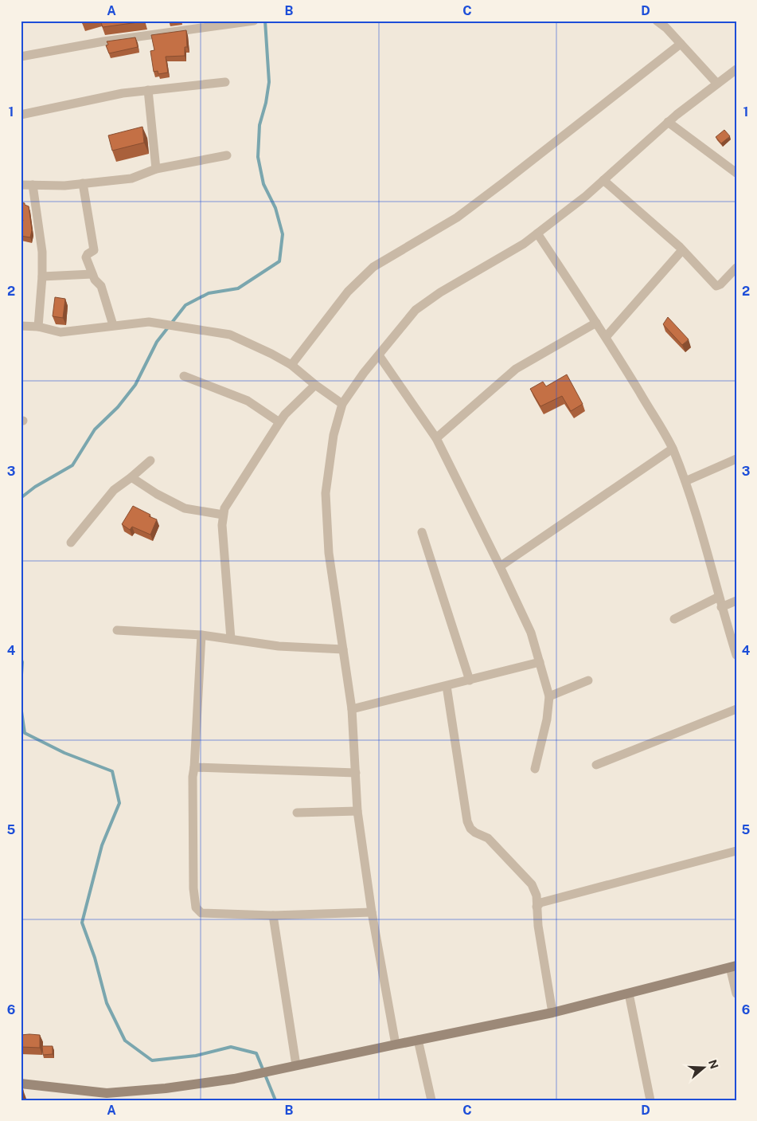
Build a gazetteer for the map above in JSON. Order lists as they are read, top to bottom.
{
  "north": "right",
  "grid": {
    "columns": [
      "A",
      "B",
      "C",
      "D"
    ],
    "rows": [
      "1",
      "2",
      "3",
      "4",
      "5",
      "6"
    ]
  }
}
